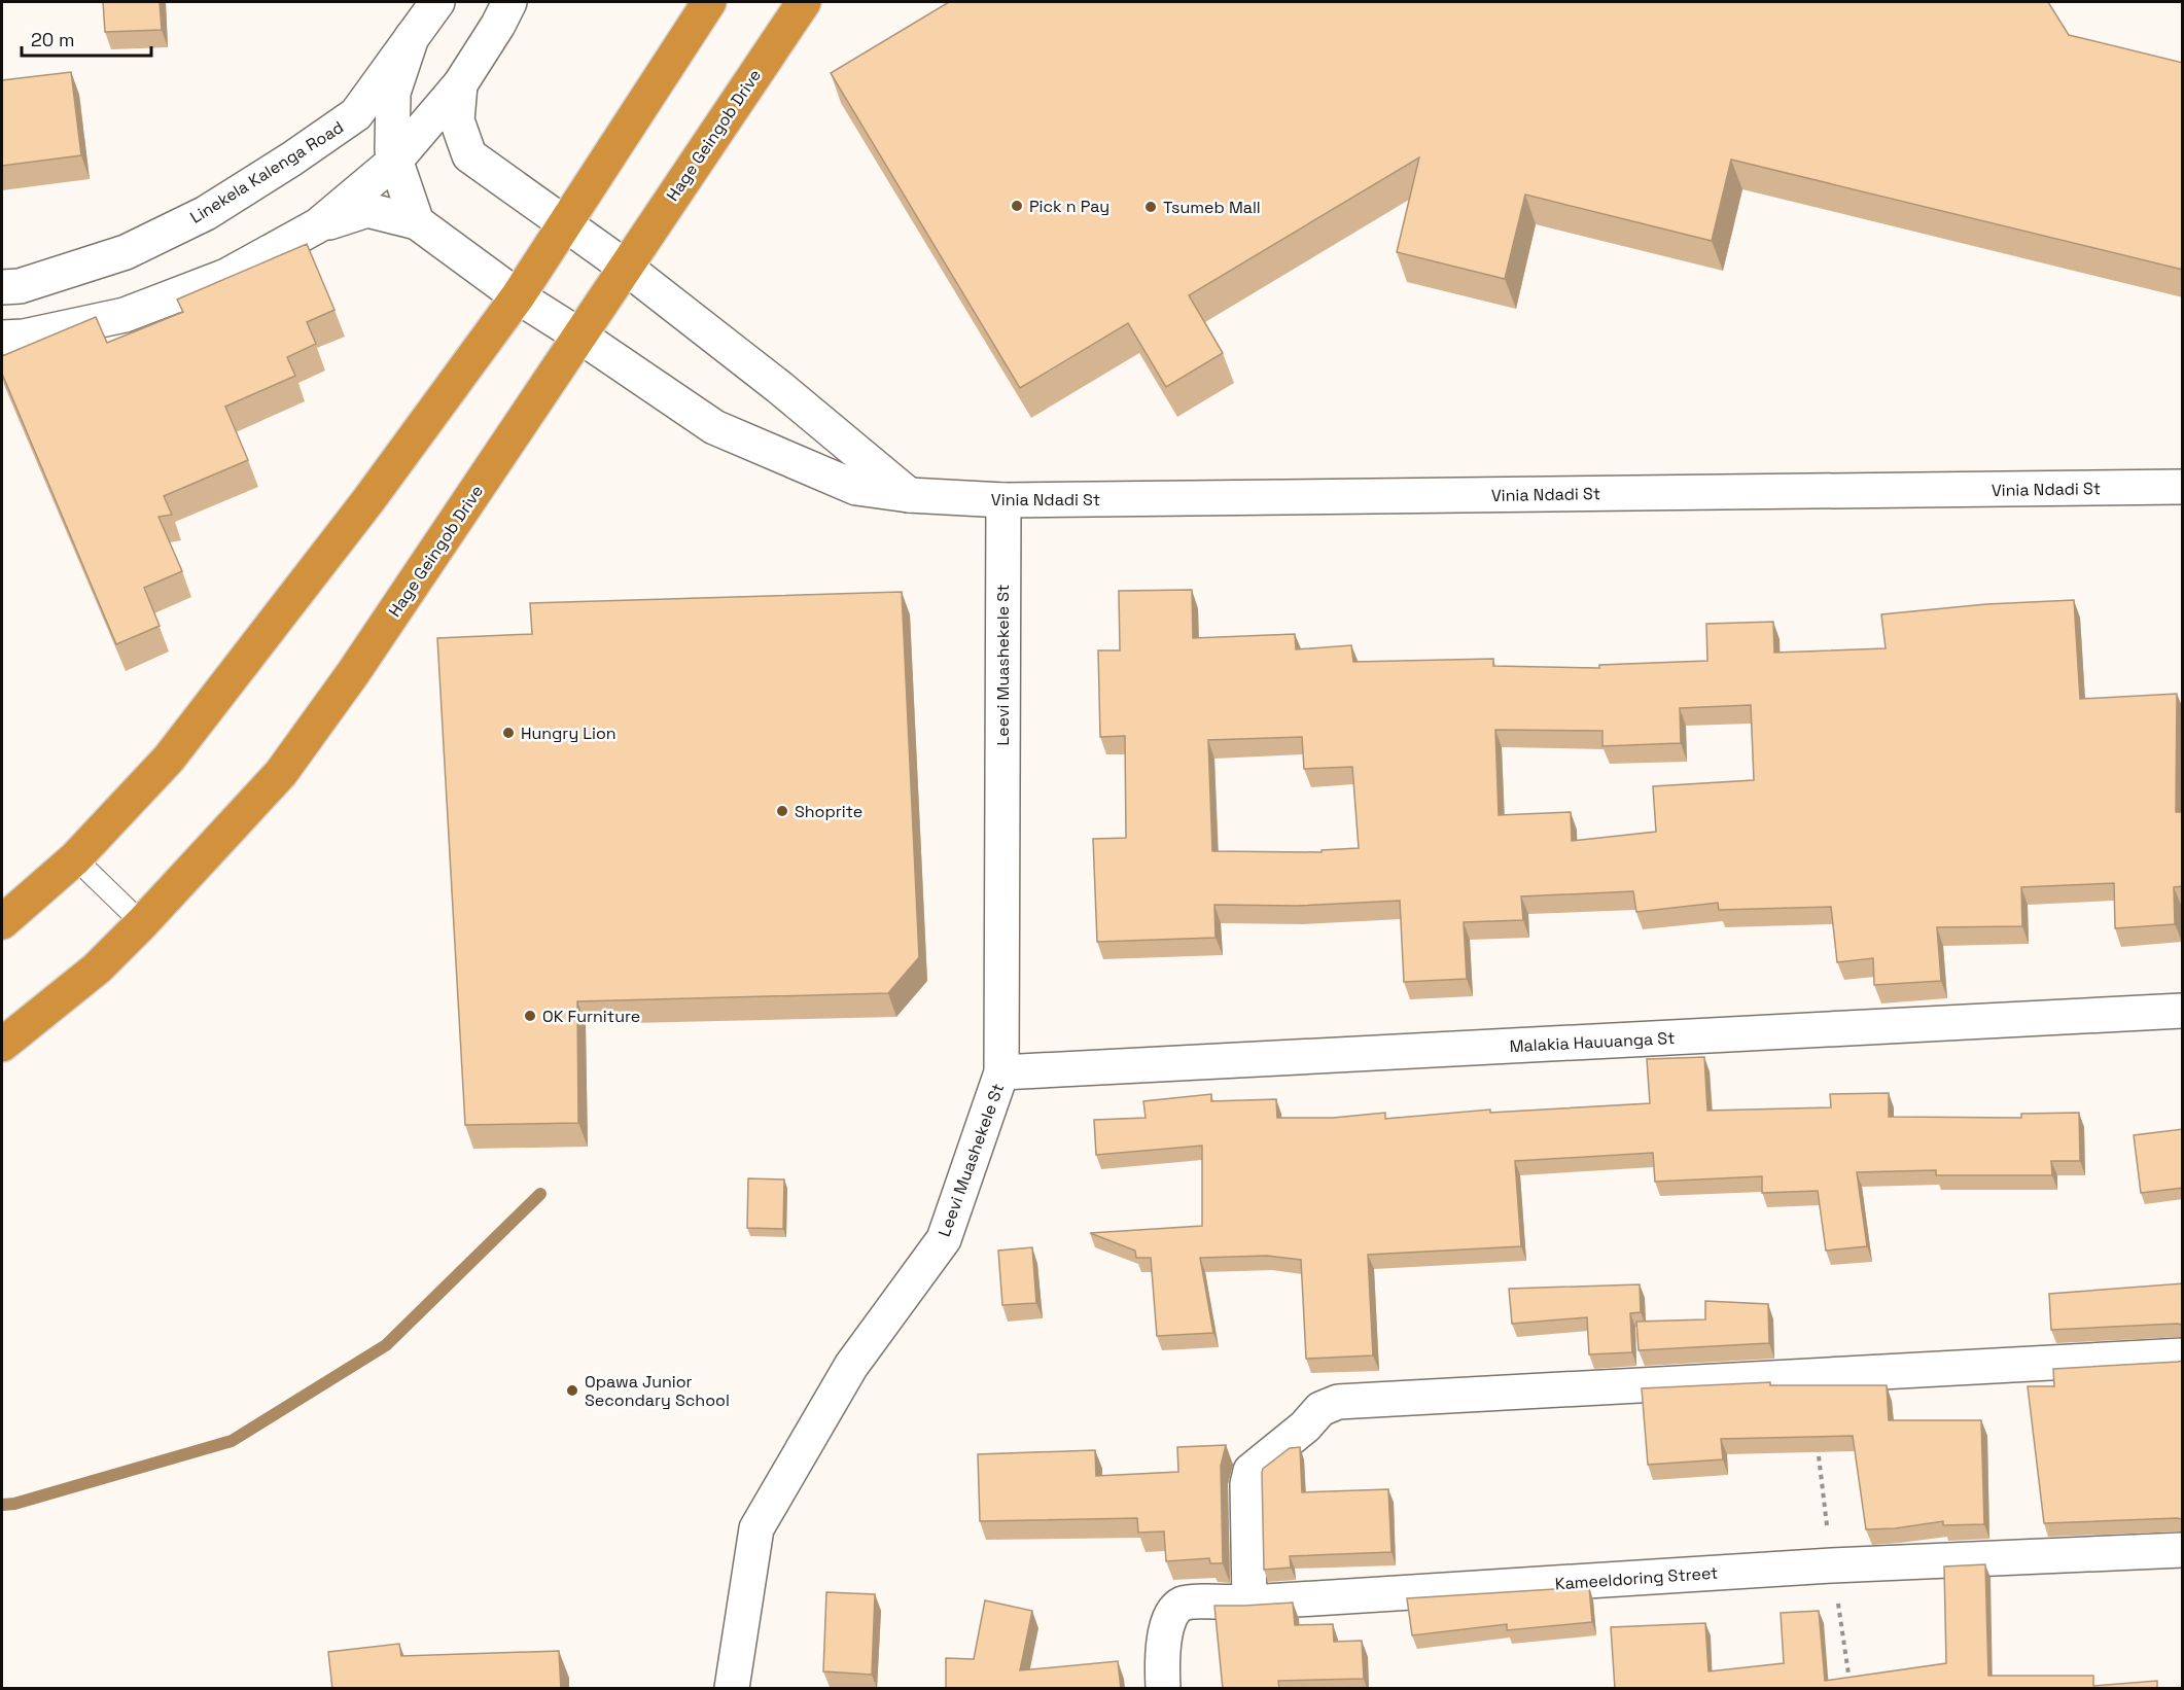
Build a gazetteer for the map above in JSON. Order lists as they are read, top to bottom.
{
  "streets": {
    "highway": ["Hage Geingob Drive"],
    "street": [
      "Linekela Kalenga Road",
      "Vinia Ndadi St",
      "Leevi Muashekele St",
      "Malakia Hauuanga St",
      "Kameeldoring Street"
    ]
  },
  "crossings": [
    ["Hage Geingob Drive", "Vinia Ndadi St"],
    ["Vinia Ndadi St", "Leevi Muashekele St"],
    ["Leevi Muashekele St", "Malakia Hauuanga St"]
  ],
  "places": [
    "Pick n Pay",
    "Tsumeb Mall",
    "Hungry Lion",
    "Shoprite",
    "OK Furniture",
    "Opawa Junior Secondary School"
  ],
  "scale_bar": "20 m"
}
